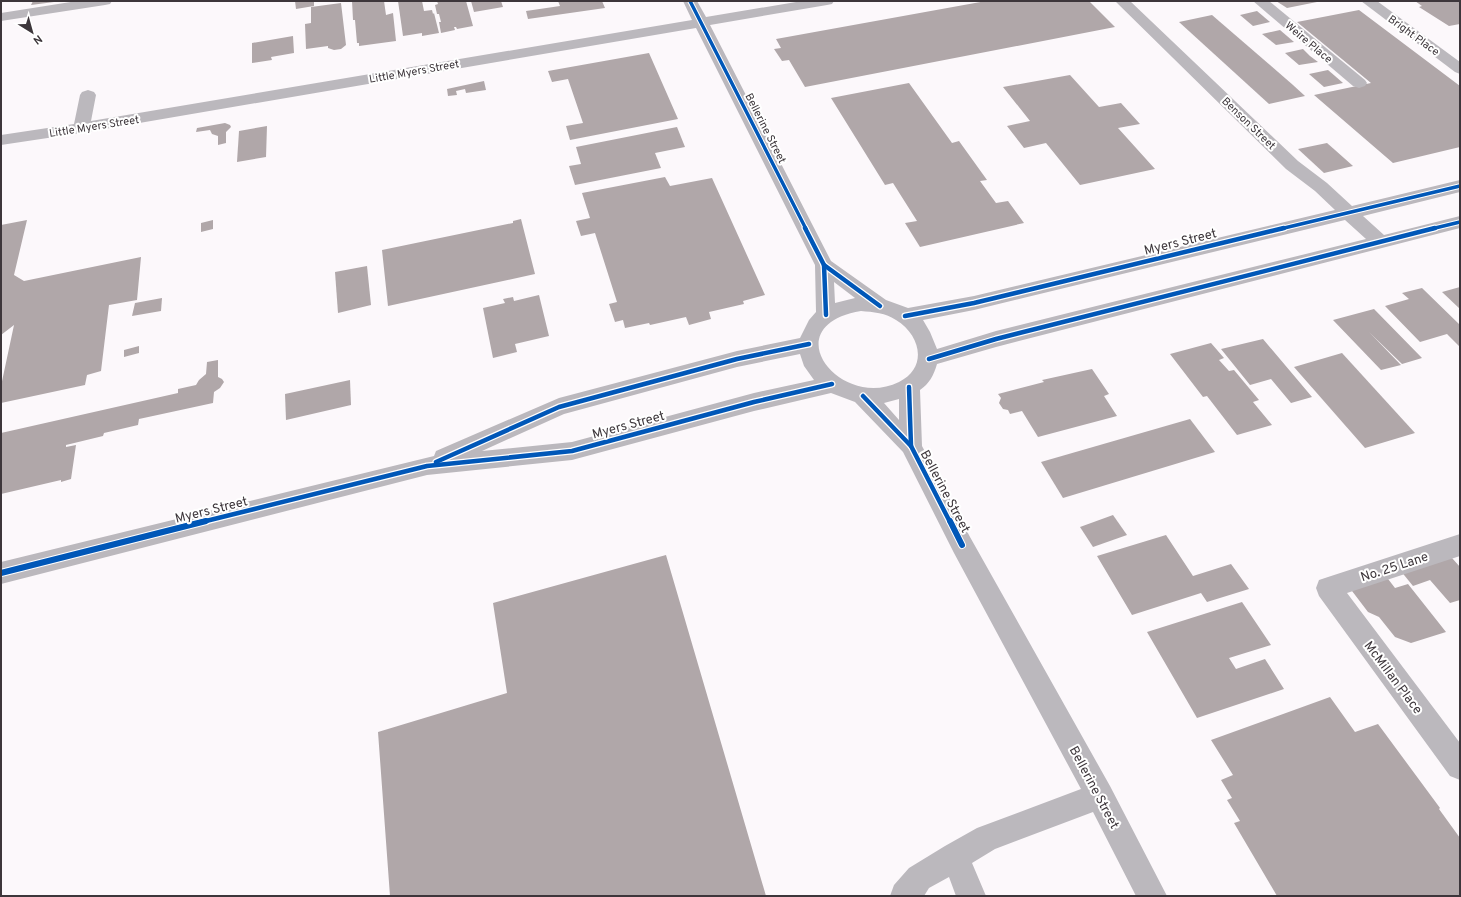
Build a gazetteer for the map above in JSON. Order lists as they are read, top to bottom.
{
  "streets": {
    "street": [
      "Bright Place",
      "Weire Place",
      "Little Myers Street",
      "Benson Street",
      "Bellerine Street",
      "Myers Street",
      "No. 25 Lane",
      "McMillan Place"
    ]
  },
  "crossings": [
    ["Little Myers Street", "Bellerine Street"],
    ["Benson Street", "Myers Street"],
    ["Bellerine Street", "Myers Street"],
    ["No. 25 Lane", "McMillan Place"]
  ],
  "north": "bottom right"
}
